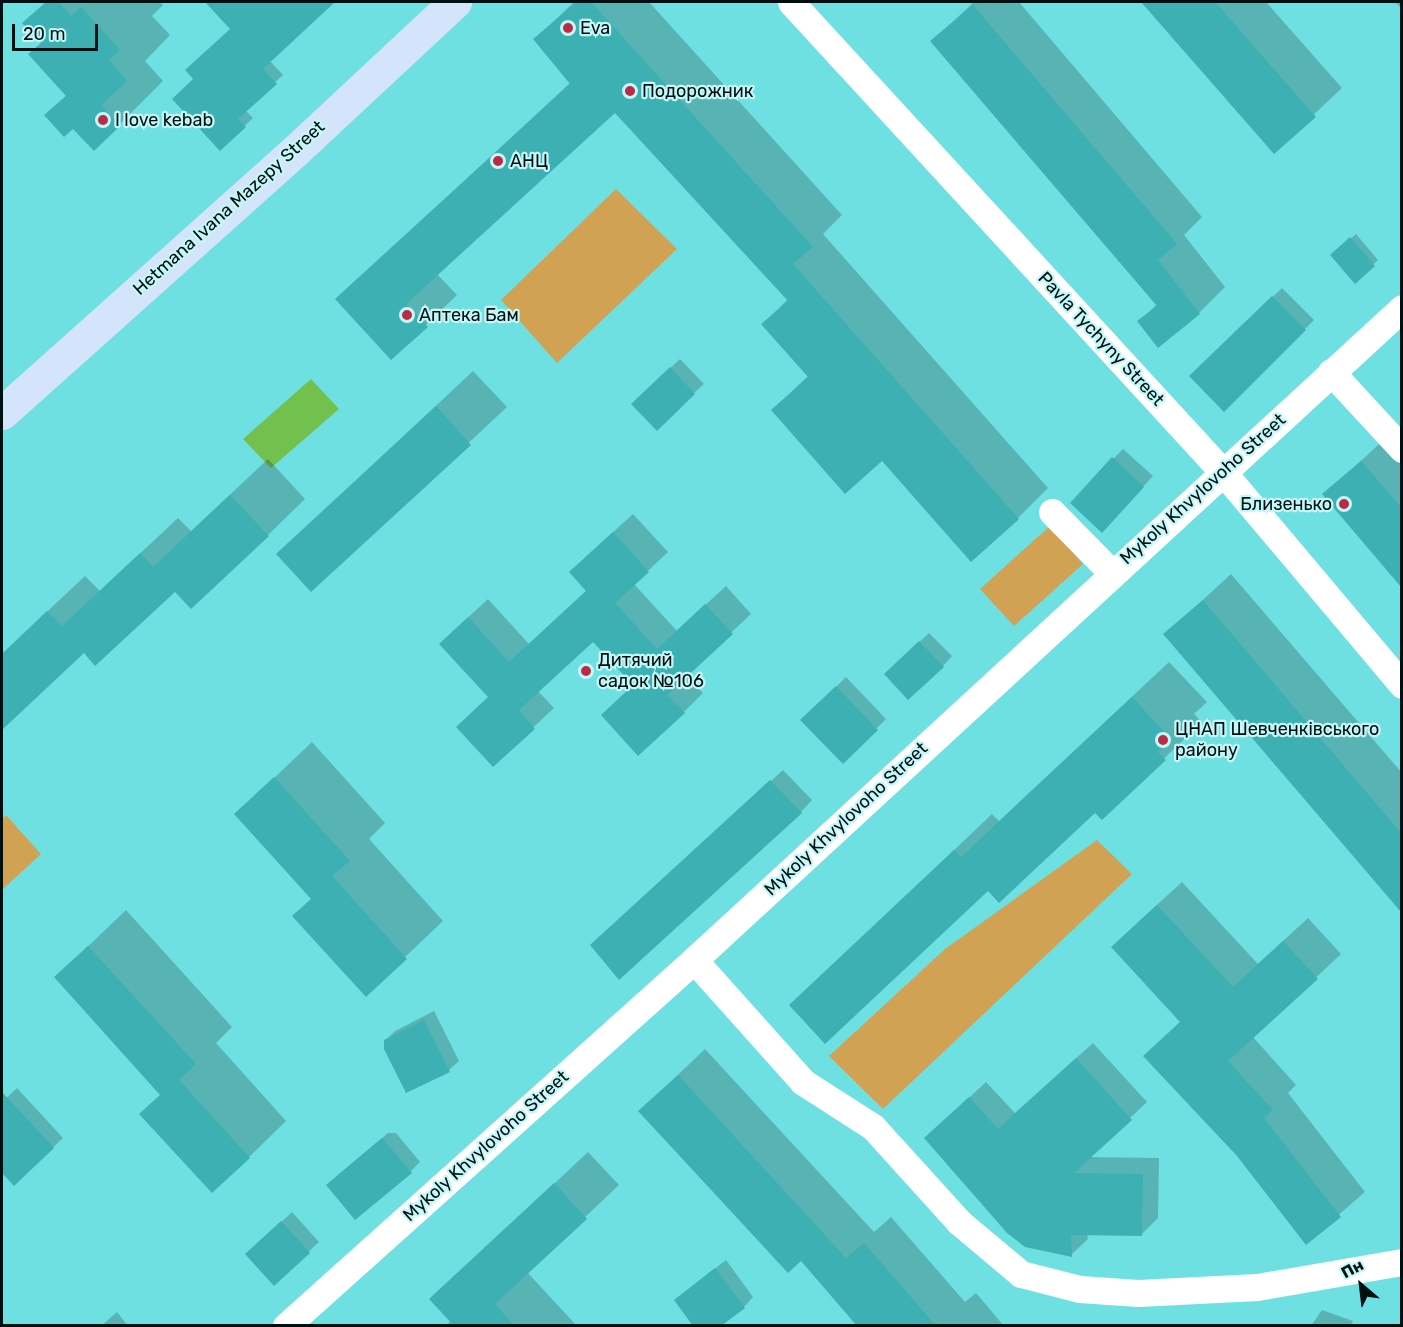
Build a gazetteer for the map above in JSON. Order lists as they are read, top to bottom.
{
  "streets": {
    "main road": ["Hetmana Ivana Mazepy Street"],
    "street": ["Pavla Tychyny Street", "Mykoly Khvylovoho Street"]
  },
  "crossings": [
    ["Pavla Tychyny Street", "Mykoly Khvylovoho Street"]
  ],
  "places": [
    "Eva",
    "Подорожник",
    "I love kebab",
    "АНЦ",
    "Аптека Бам",
    "Близенько",
    "Дитячий садок №106",
    "ЦНАП Шевченківського району"
  ],
  "scale_bar": "20 m",
  "north": "top left"
}
